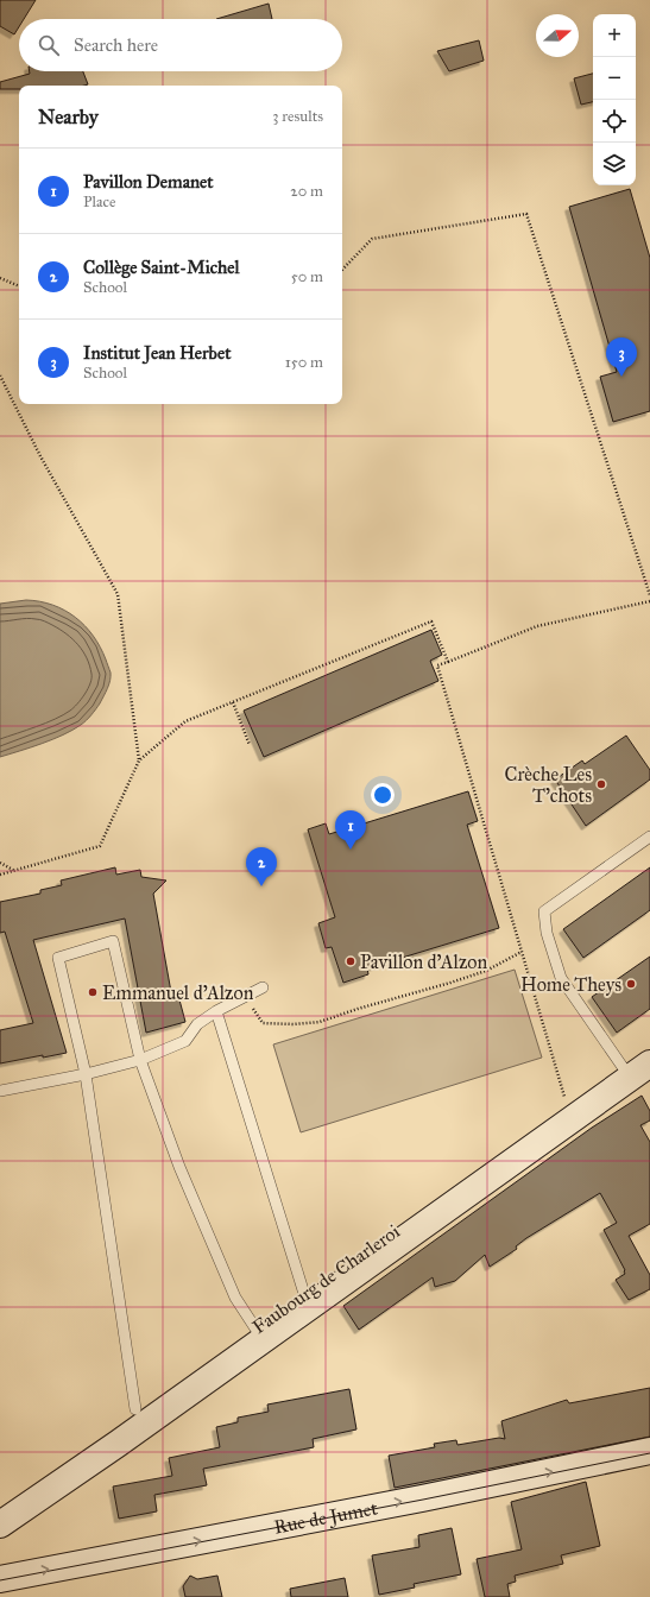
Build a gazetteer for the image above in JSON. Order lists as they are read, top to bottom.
{
  "streets": {
    "main road": ["Faubourg de Charleroi", "Rue de Jumet"]
  },
  "places": [
    "Crèche Les T'chots",
    "Pavillon d'Alzon",
    "Home Theys",
    "Emmanuel d'Alzon"
  ],
  "north": "right",
  "page": {
    "map_buttons": ["+", "−"],
    "search": "Search here",
    "heading": ["Nearby", "3 results"],
    "list": [
      {
        "mark": "1",
        "name": "Pavillon Demanet",
        "note": "Place",
        "value": "20 m"
      },
      {
        "mark": "2",
        "name": "Collège Saint-Michel",
        "note": "School",
        "value": "50 m"
      },
      {
        "mark": "3",
        "name": "Institut Jean Herbet",
        "note": "School",
        "value": "150 m"
      }
    ],
    "pins": ["3", "1", "2"]
  }
}
